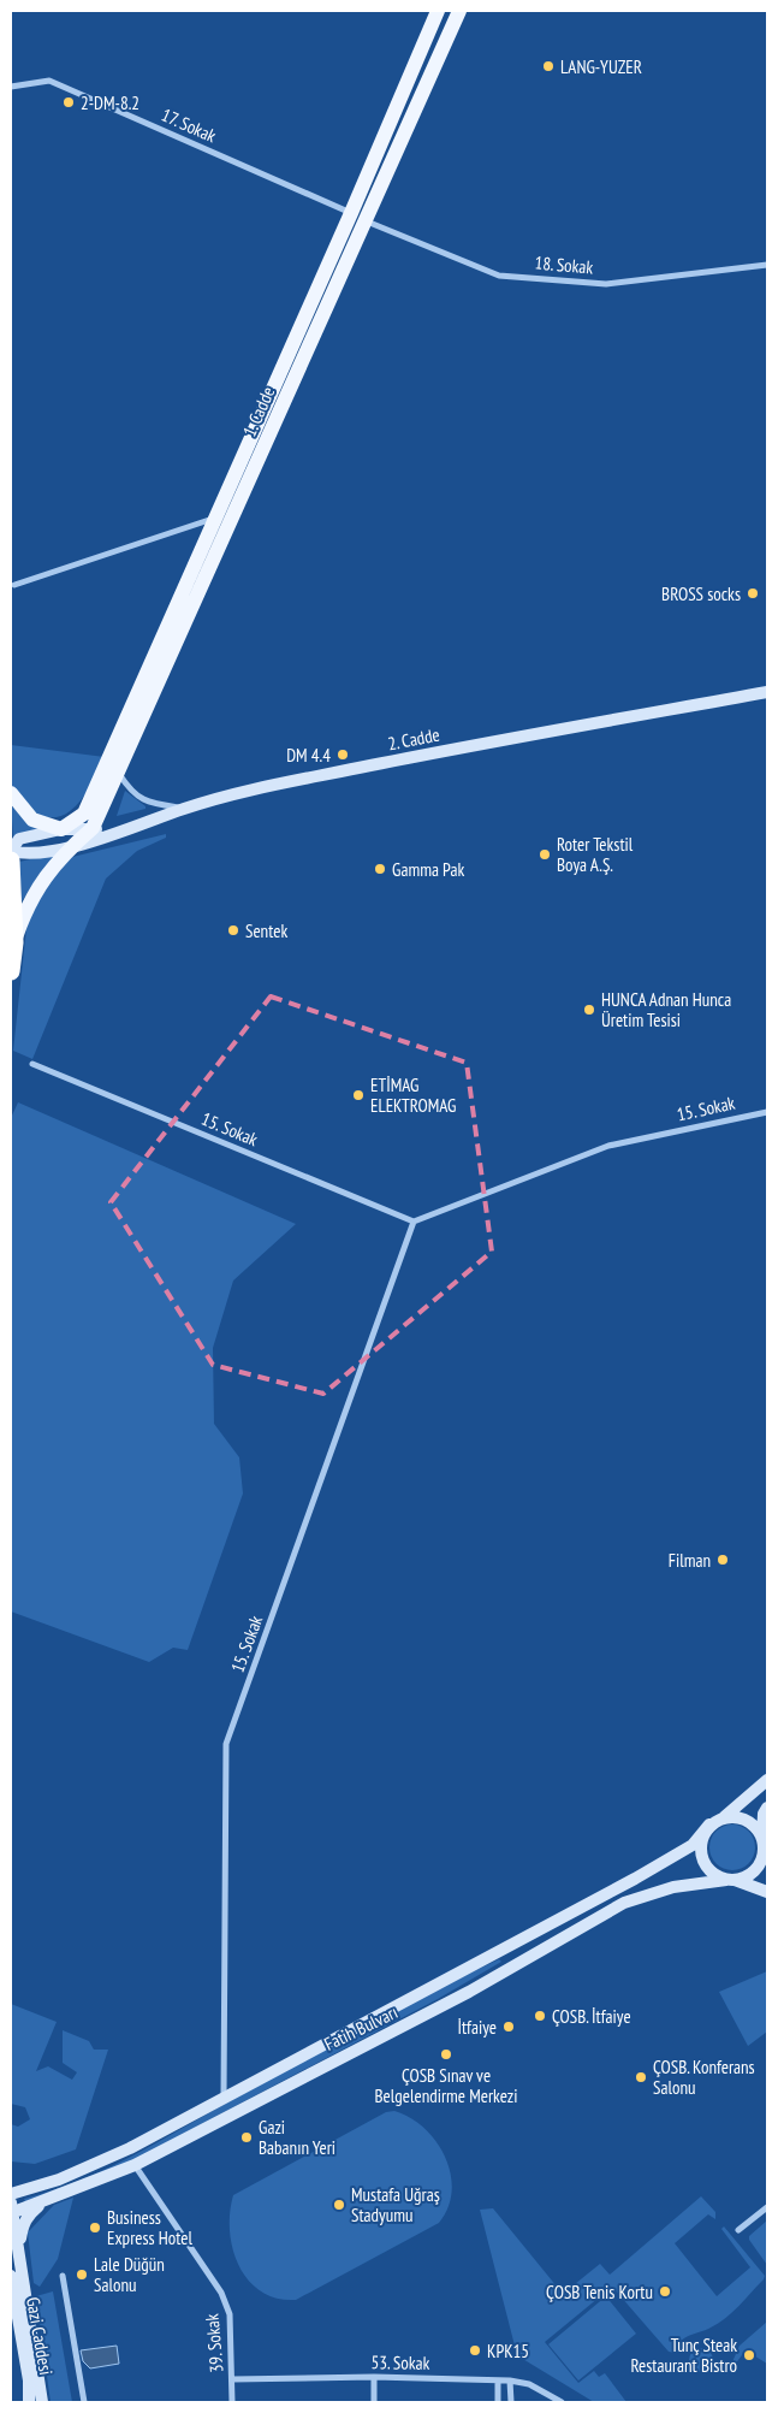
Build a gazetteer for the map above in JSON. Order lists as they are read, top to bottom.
{
  "streets": {
    "main road": [
      "1. Cadde",
      "2. Cadde",
      "Fatih Bulvarı",
      "Gazi Caddesi"
    ],
    "street": [
      "17. Sokak",
      "18. Sokak",
      "15. Sokak",
      "39. Sokak",
      "53. Sokak"
    ]
  },
  "crossings": [
    ["17. Sokak", "1. Cadde"],
    ["18. Sokak", "1. Cadde"],
    ["15. Sokak", "Fatih Bulvarı"],
    ["Fatih Bulvarı", "39. Sokak"],
    ["39. Sokak", "53. Sokak"]
  ],
  "places": [
    "LANG-YUZER",
    "2-DM-8.2",
    "BROSS socks",
    "DM 4.4",
    "Roter Tekstil Boya A.Ş.",
    "Gamma Pak",
    "Sentek",
    "HUNCA Adnan Hunca Üretim Tesisi",
    "ETİMAG ELEKTROMAG",
    "Filman",
    "ÇOSB. İtfaiye",
    "İtfaiye",
    "ÇOSB Sınav ve Belgelendirme Merkezi",
    "ÇOSB. Konferans Salonu",
    "Gazi Babanın Yeri",
    "Mustafa Uğraş Stadyumu",
    "Business Express Hotel",
    "Lale Düğün Salonu",
    "ÇOSB Tenis Kortu",
    "KPK15",
    "Tunç Steak Restaurant Bistro"
  ]
}
